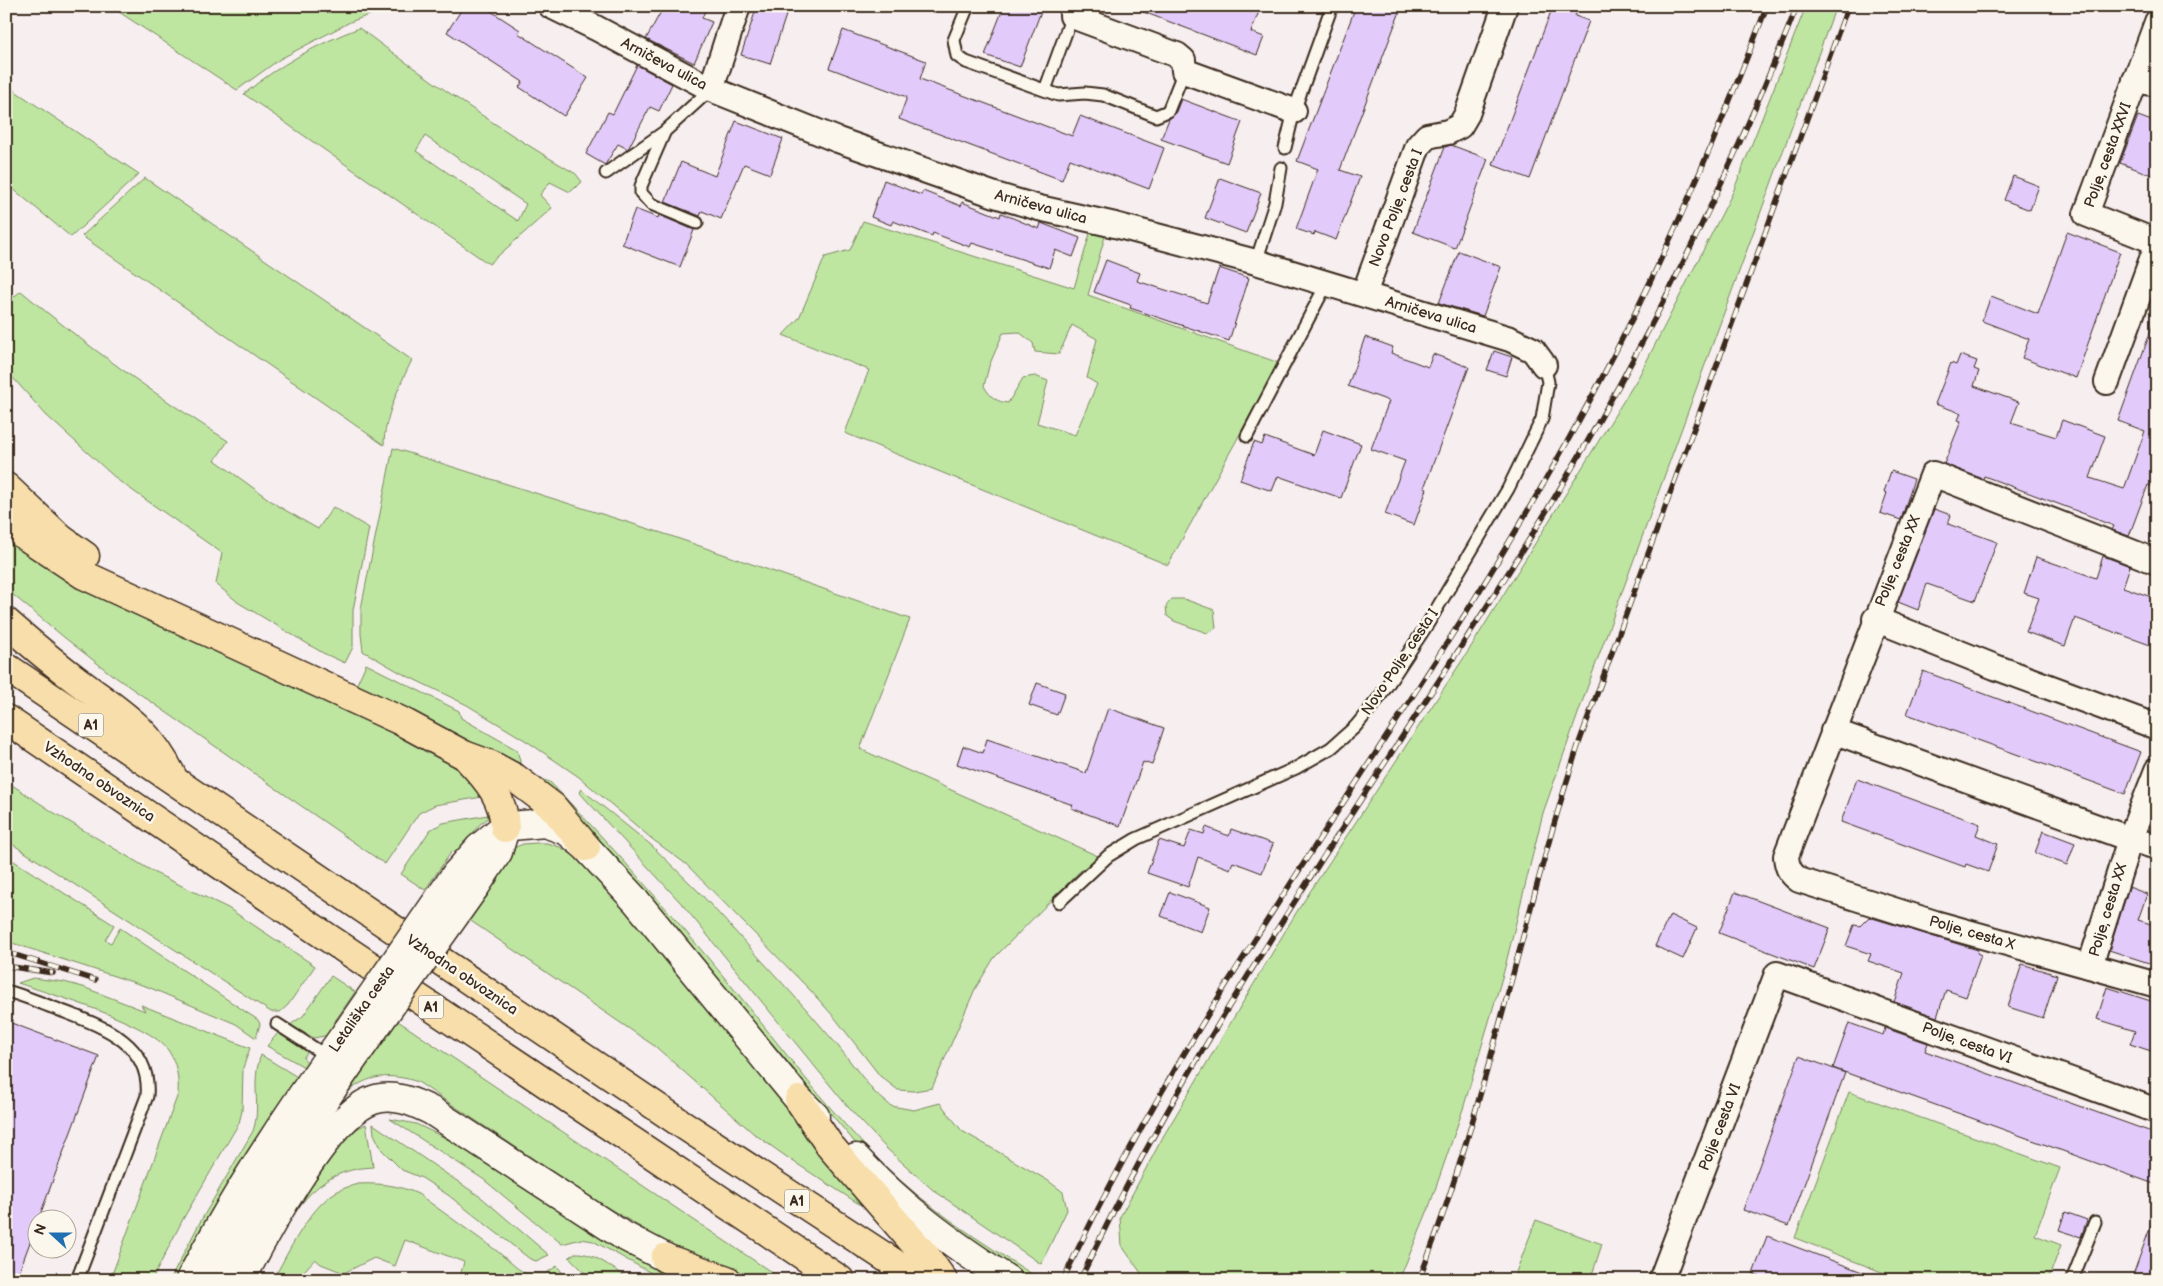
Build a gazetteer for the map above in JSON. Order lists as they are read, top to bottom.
{
  "streets": {
    "highway": ["A1", "Vzhodna obvoznica"],
    "main road": ["Letališka cesta"],
    "street": [
      "Arničeva ulica",
      "Polje, cesta XXVI",
      "Novo Polje, cesta I",
      "Polje, cesta XX",
      "Polje, cesta X",
      "Polje, cesta VI",
      "Polje cesta VI"
    ]
  },
  "crossings": [
    ["Arničeva ulica", "Novo Polje, cesta I"],
    ["Polje, cesta XX", "Polje, cesta X"],
    ["Polje, cesta VI", "Polje cesta VI"]
  ],
  "north": "left"
}
